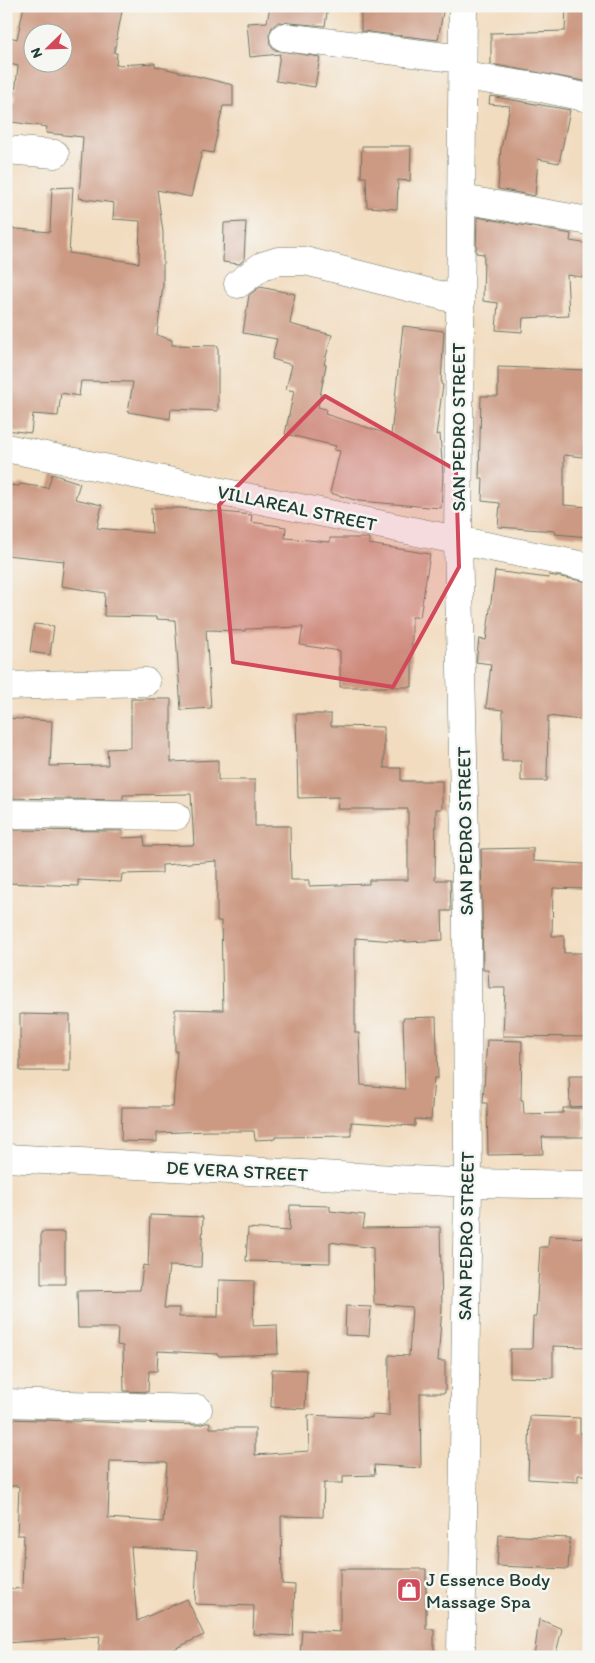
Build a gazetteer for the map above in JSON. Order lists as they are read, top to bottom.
{
  "streets": {
    "street": ["SAN PEDRO STREET", "VILLAREAL STREET", "DE VERA STREET"]
  },
  "crossings": [
    ["SAN PEDRO STREET", "VILLAREAL STREET"],
    ["SAN PEDRO STREET", "DE VERA STREET"]
  ],
  "places": {
    "shop": ["J Essence Body Massage Spa"]
  },
  "north": "bottom left"
}
